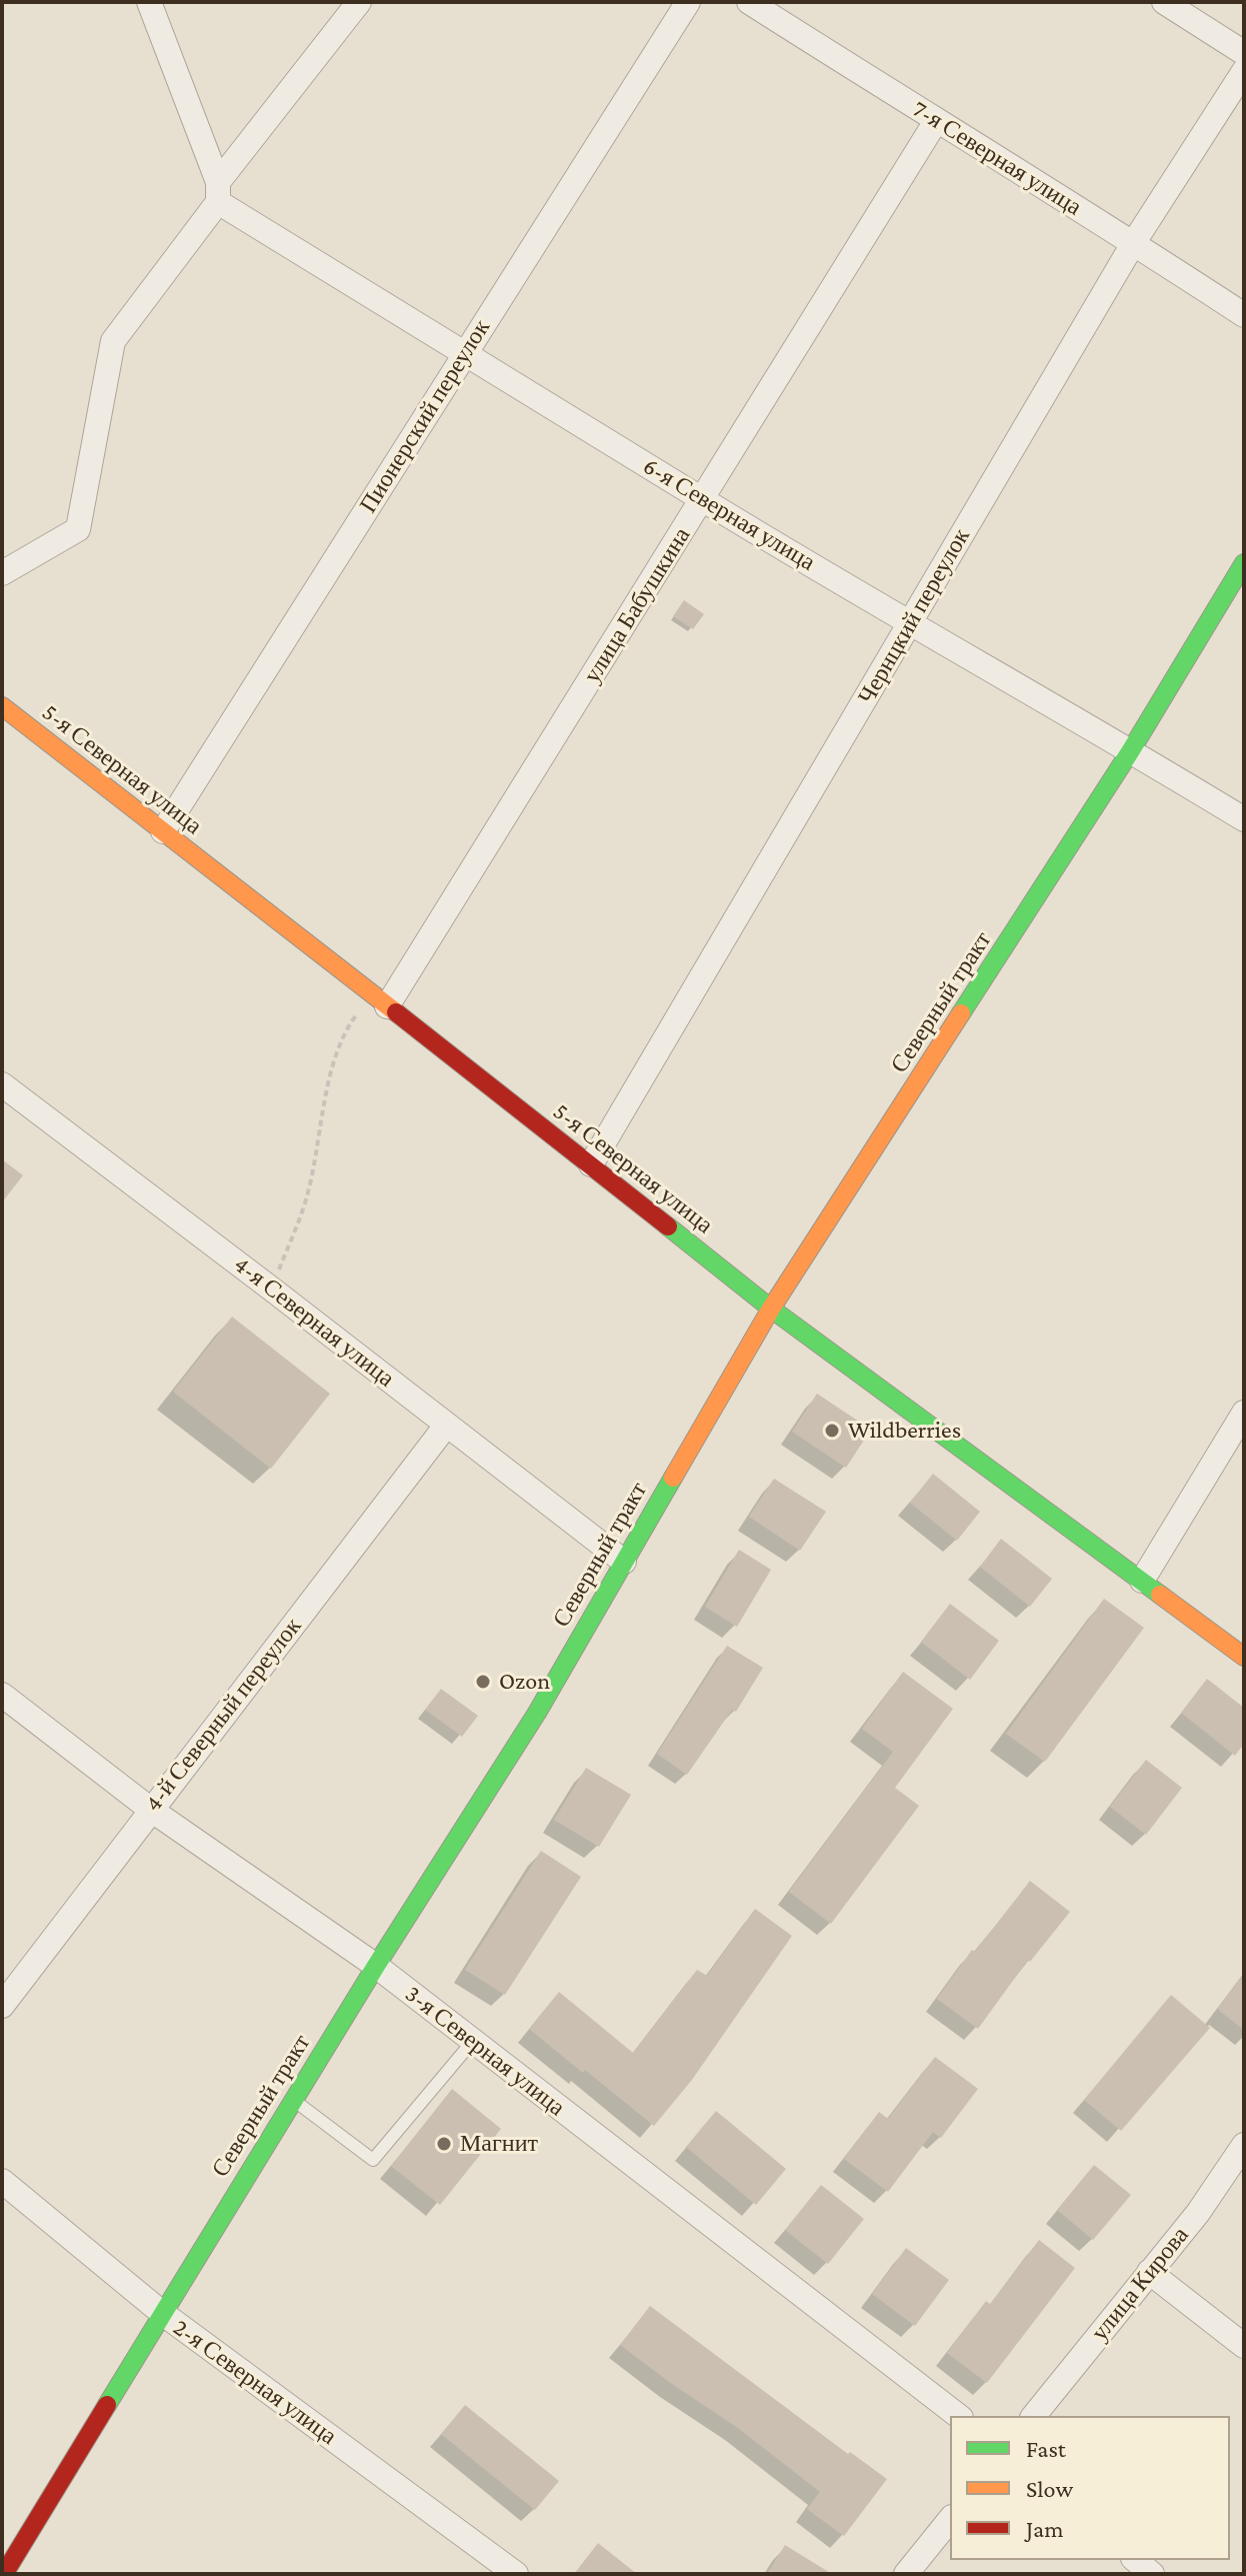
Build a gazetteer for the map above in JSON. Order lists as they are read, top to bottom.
{
  "streets": {
    "street": [
      "7-я Северная улица",
      "Пионерский переулок",
      "6-я Северная улица",
      "улица Бабушкина",
      "Чернцкий переулок",
      "5-я Северная улица",
      "Северный тракт",
      "4-я Северная улица",
      "4-й Северный переулок",
      "3-я Северная улица",
      "улица Кирова",
      "2-я Северная улица"
    ]
  },
  "crossings": [
    ["7-я Северная улица", "улица Бабушкина"],
    ["7-я Северная улица", "Чернцкий переулок"],
    ["Пионерский переулок", "6-я Северная улица"],
    ["Пионерский переулок", "5-я Северная улица"],
    ["6-я Северная улица", "улица Бабушкина"],
    ["6-я Северная улица", "Чернцкий переулок"],
    ["6-я Северная улица", "Северный тракт"],
    ["улица Бабушкина", "5-я Северная улица"],
    ["Чернцкий переулок", "5-я Северная улица"],
    ["5-я Северная улица", "Северный тракт"],
    ["Северный тракт", "4-я Северная улица"],
    ["Северный тракт", "3-я Северная улица"],
    ["Северный тракт", "2-я Северная улица"],
    ["4-я Северная улица", "4-й Северный переулок"],
    ["4-й Северный переулок", "3-я Северная улица"]
  ],
  "places": ["Wildberries", "Ozon", "Магнит"],
  "legend": ["Fast", "Slow", "Jam"]
}
